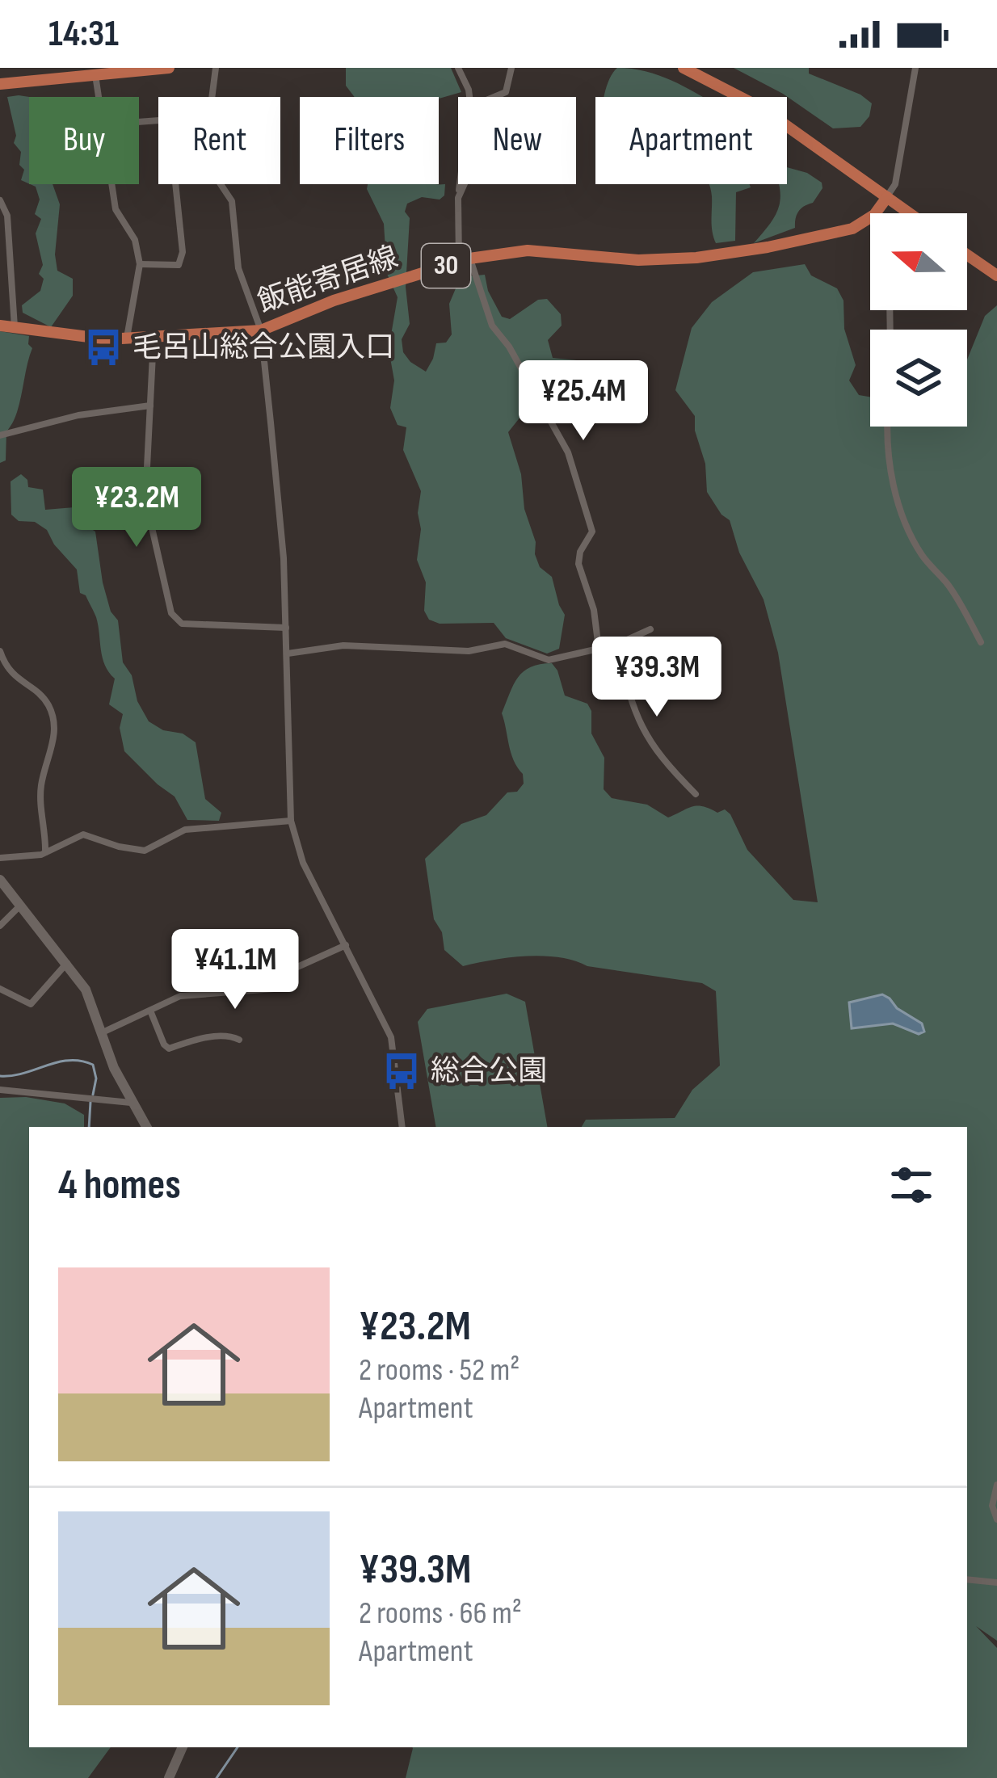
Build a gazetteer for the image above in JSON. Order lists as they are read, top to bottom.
{
  "streets": {
    "main road": ["30", "飯能寄居線"]
  },
  "places": {
    "bus stop": ["毛呂山総合公園入口", "総合公園"]
  },
  "north": "left",
  "page": {
    "status": "14:31",
    "chip": [
      "Buy",
      "Rent",
      "Filters",
      "New",
      "Apartment"
    ],
    "price": [
      "¥25.4M",
      "¥23.2M",
      "¥39.3M",
      "¥41.1M"
    ],
    "heading": "4 homes",
    "list": [
      {
        "name": "¥23.2M",
        "note": "2 rooms · 52 m² · Apartment"
      },
      {
        "name": "¥39.3M",
        "note": "2 rooms · 66 m² · Apartment"
      }
    ]
  }
}
